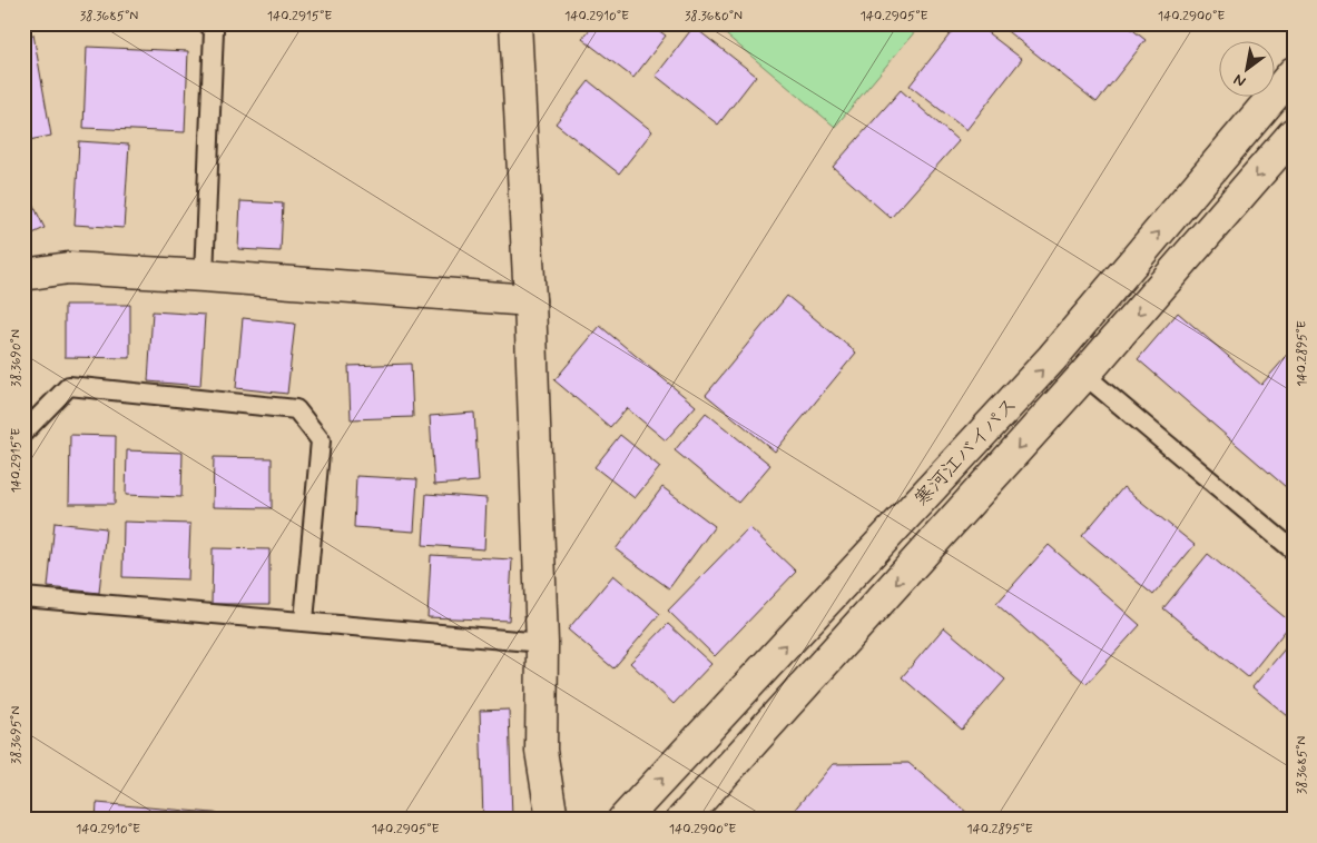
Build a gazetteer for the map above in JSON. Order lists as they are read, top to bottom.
{
  "streets": {
    "main road": ["寒河江バイパス"]
  },
  "north": "bottom left",
  "coordinates": [
    "38.3685°N",
    "140.2915°E",
    "140.2910°E",
    "38.3680°N",
    "140.2905°E",
    "140.2900°E",
    "140.2895°E",
    "38.3690°N",
    "38.3695°N"
  ]
}
